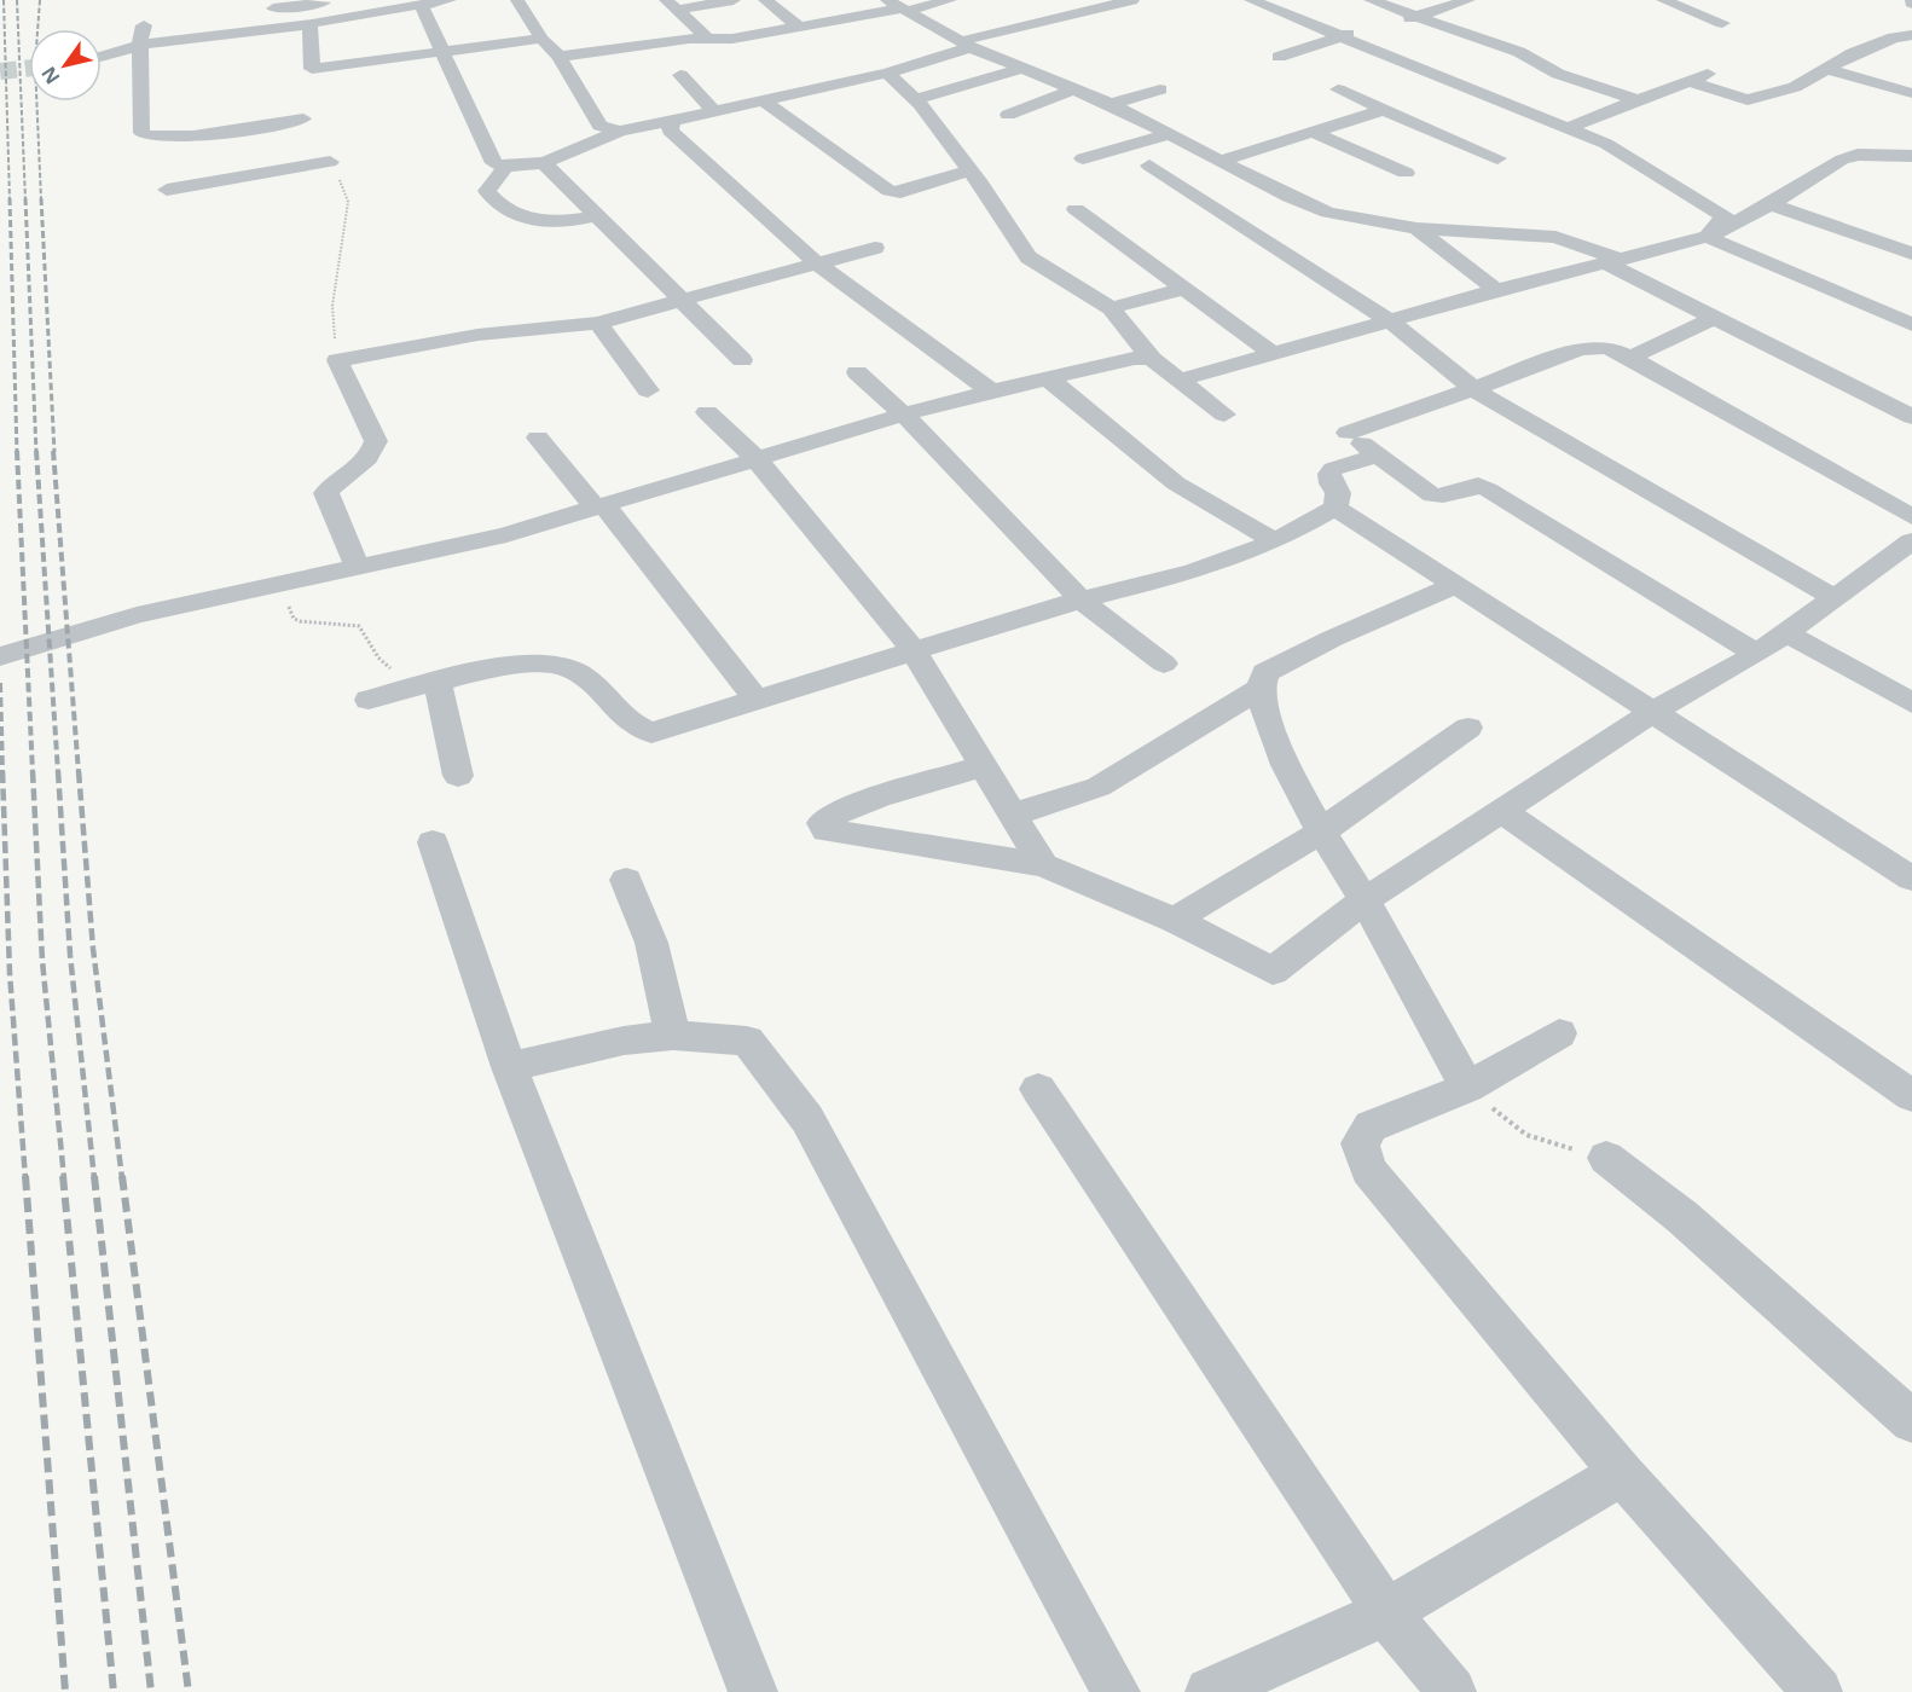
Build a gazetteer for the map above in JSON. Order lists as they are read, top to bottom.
{
  "north": "bottom left"
}
